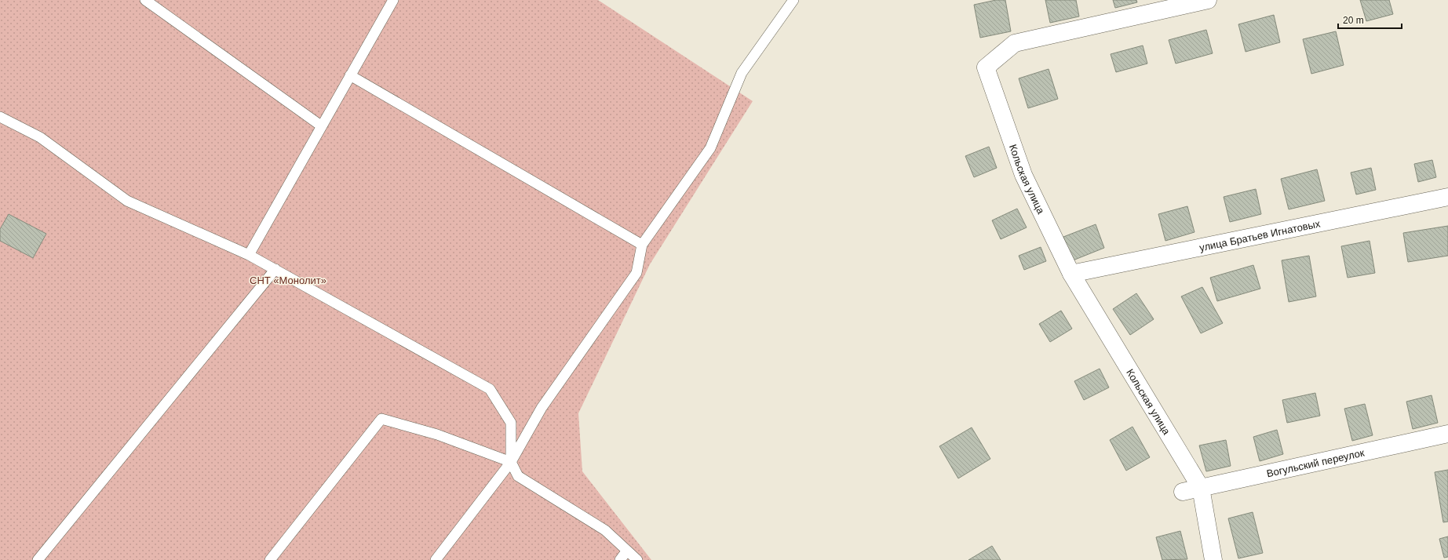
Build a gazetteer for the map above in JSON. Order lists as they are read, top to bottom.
{
  "streets": {
    "street": ["Кольская улица", "улица Братьев Игнатовых", "Вогульский переулок"]
  },
  "crossings": [
    ["Кольская улица", "улица Братьев Игнатовых"],
    ["Кольская улица", "Вогульский переулок"]
  ],
  "parks": ["СНТ «Монолит»"],
  "scale_bar": "20 m"
}
